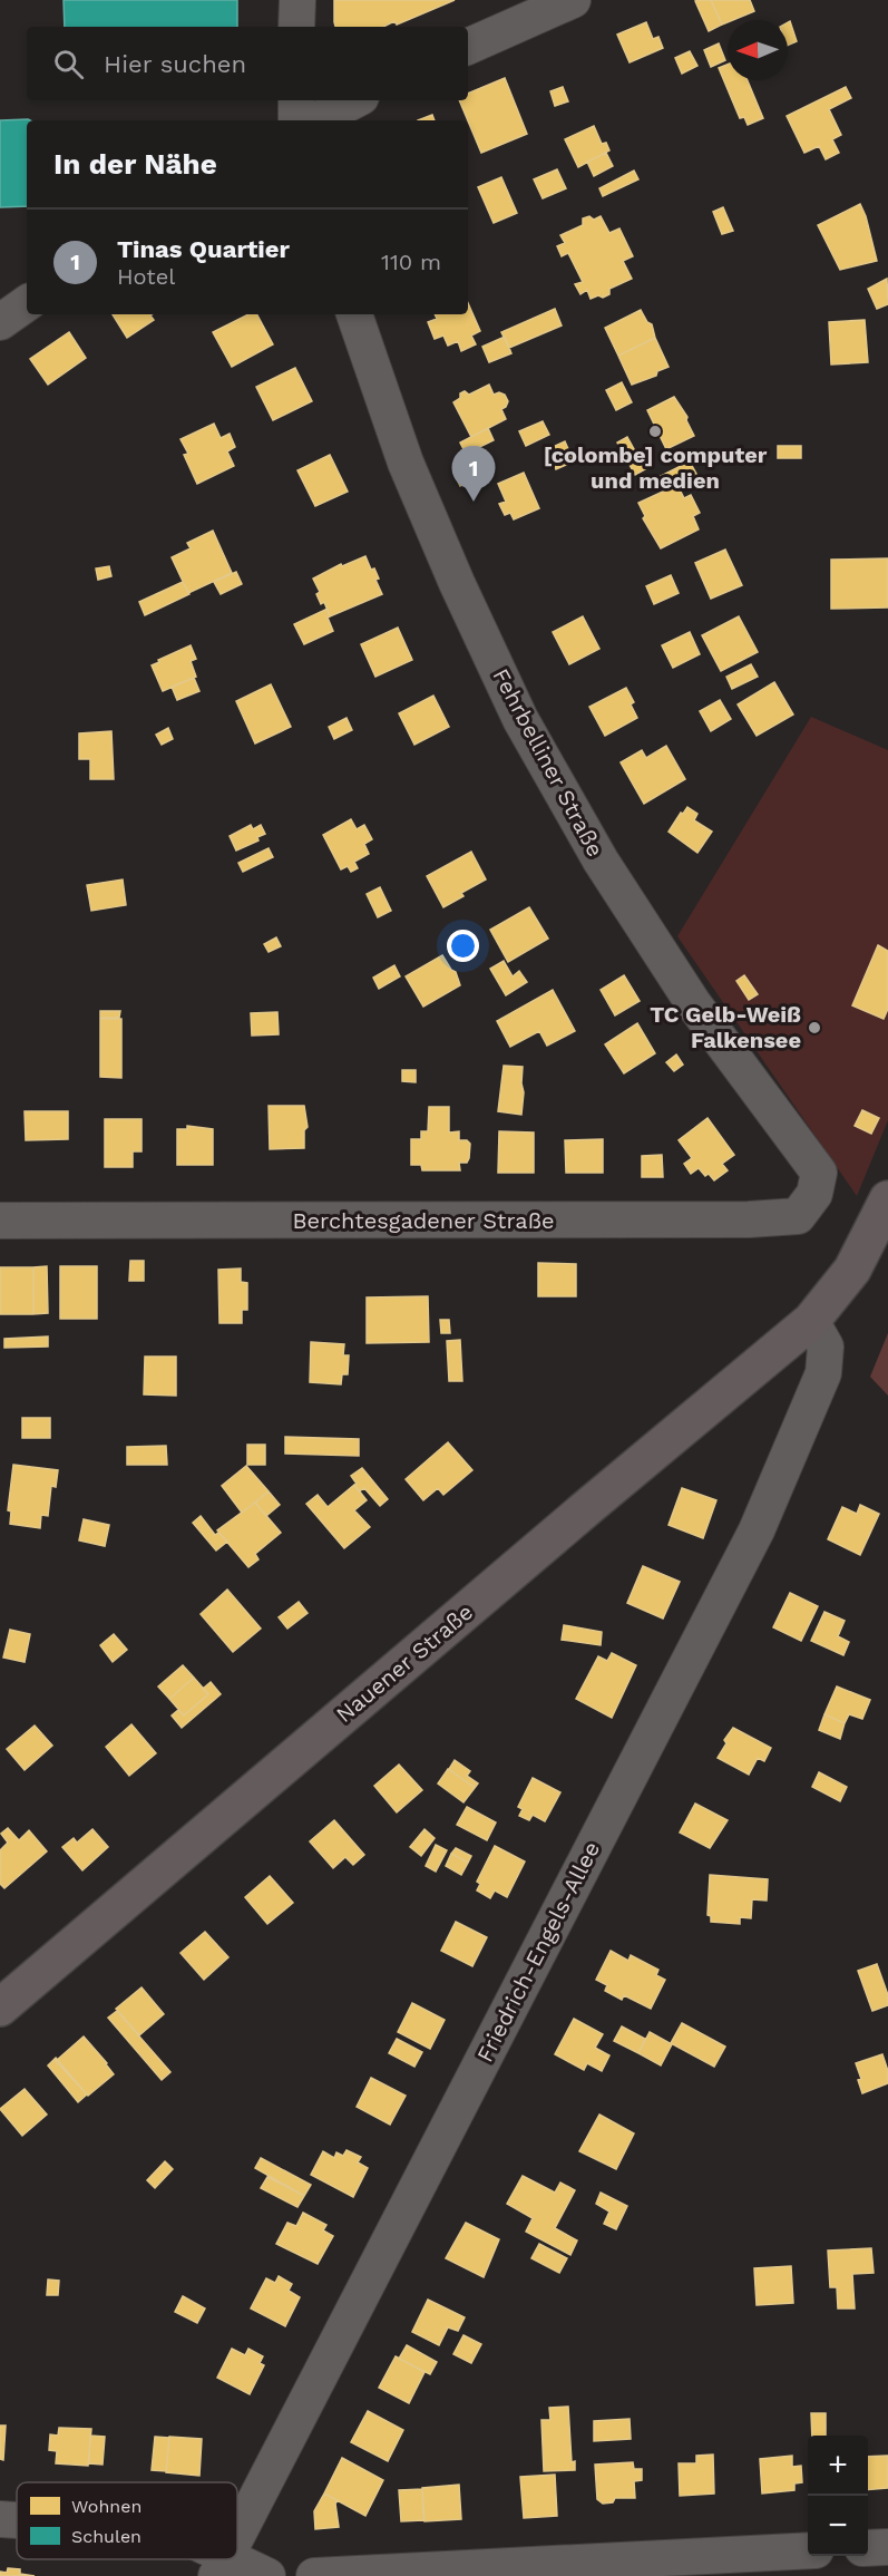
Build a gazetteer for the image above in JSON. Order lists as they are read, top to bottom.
{
  "streets": {
    "main road": ["Nauener Straße"],
    "street": ["Fehrbelliner Straße", "Berchtesgadener Straße", "Friedrich-Engels-Allee"]
  },
  "crossings": [
    ["Fehrbelliner Straße", "Berchtesgadener Straße"],
    ["Nauener Straße", "Friedrich-Engels-Allee"]
  ],
  "places": ["[colombe] computer und medien", "TC Gelb-Weiß Falkensee"],
  "legend": ["Wohnen", "Schulen"],
  "north": "left",
  "page": {
    "search": "Hier suchen",
    "heading": "In der Nähe",
    "list": [
      {
        "mark": "1",
        "name": "Tinas Quartier",
        "note": "Hotel",
        "value": "110 m"
      }
    ],
    "pins": "1",
    "map_buttons": ["+", "−"]
  }
}
